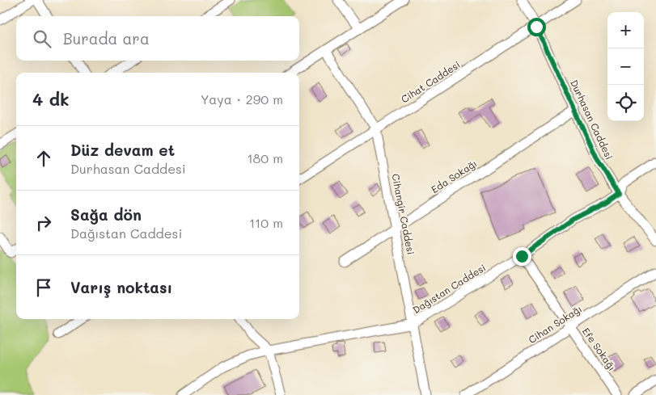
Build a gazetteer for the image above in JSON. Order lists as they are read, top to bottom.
{
  "streets": {
    "street": [
      "Cihat Caddesi",
      "Durhasan Caddesi",
      "Eda Sokağı",
      "Cihangir Caddesi",
      "Dağıstan Caddesi",
      "Cihan Sokağı",
      "Efe Sokağı"
    ]
  },
  "crossings": [
    ["Cihat Caddesi", "Durhasan Caddesi"],
    ["Cihat Caddesi", "Cihangir Caddesi"],
    ["Durhasan Caddesi", "Eda Sokağı"],
    ["Durhasan Caddesi", "Dağıstan Caddesi"],
    ["Eda Sokağı", "Cihangir Caddesi"],
    ["Cihangir Caddesi", "Dağıstan Caddesi"],
    ["Dağıstan Caddesi", "Efe Sokağı"],
    ["Cihan Sokağı", "Efe Sokağı"]
  ],
  "page": {
    "map_buttons": ["+", "−"],
    "search": "Burada ara",
    "heading": ["4 dk", "Yaya · 290 m"],
    "list": [
      ["Düz devam et", "Durhasan Caddesi", "180 m"],
      ["Sağa dön", "Dağıstan Caddesi", "110 m"],
      "Varış noktası"
    ]
  }
}
